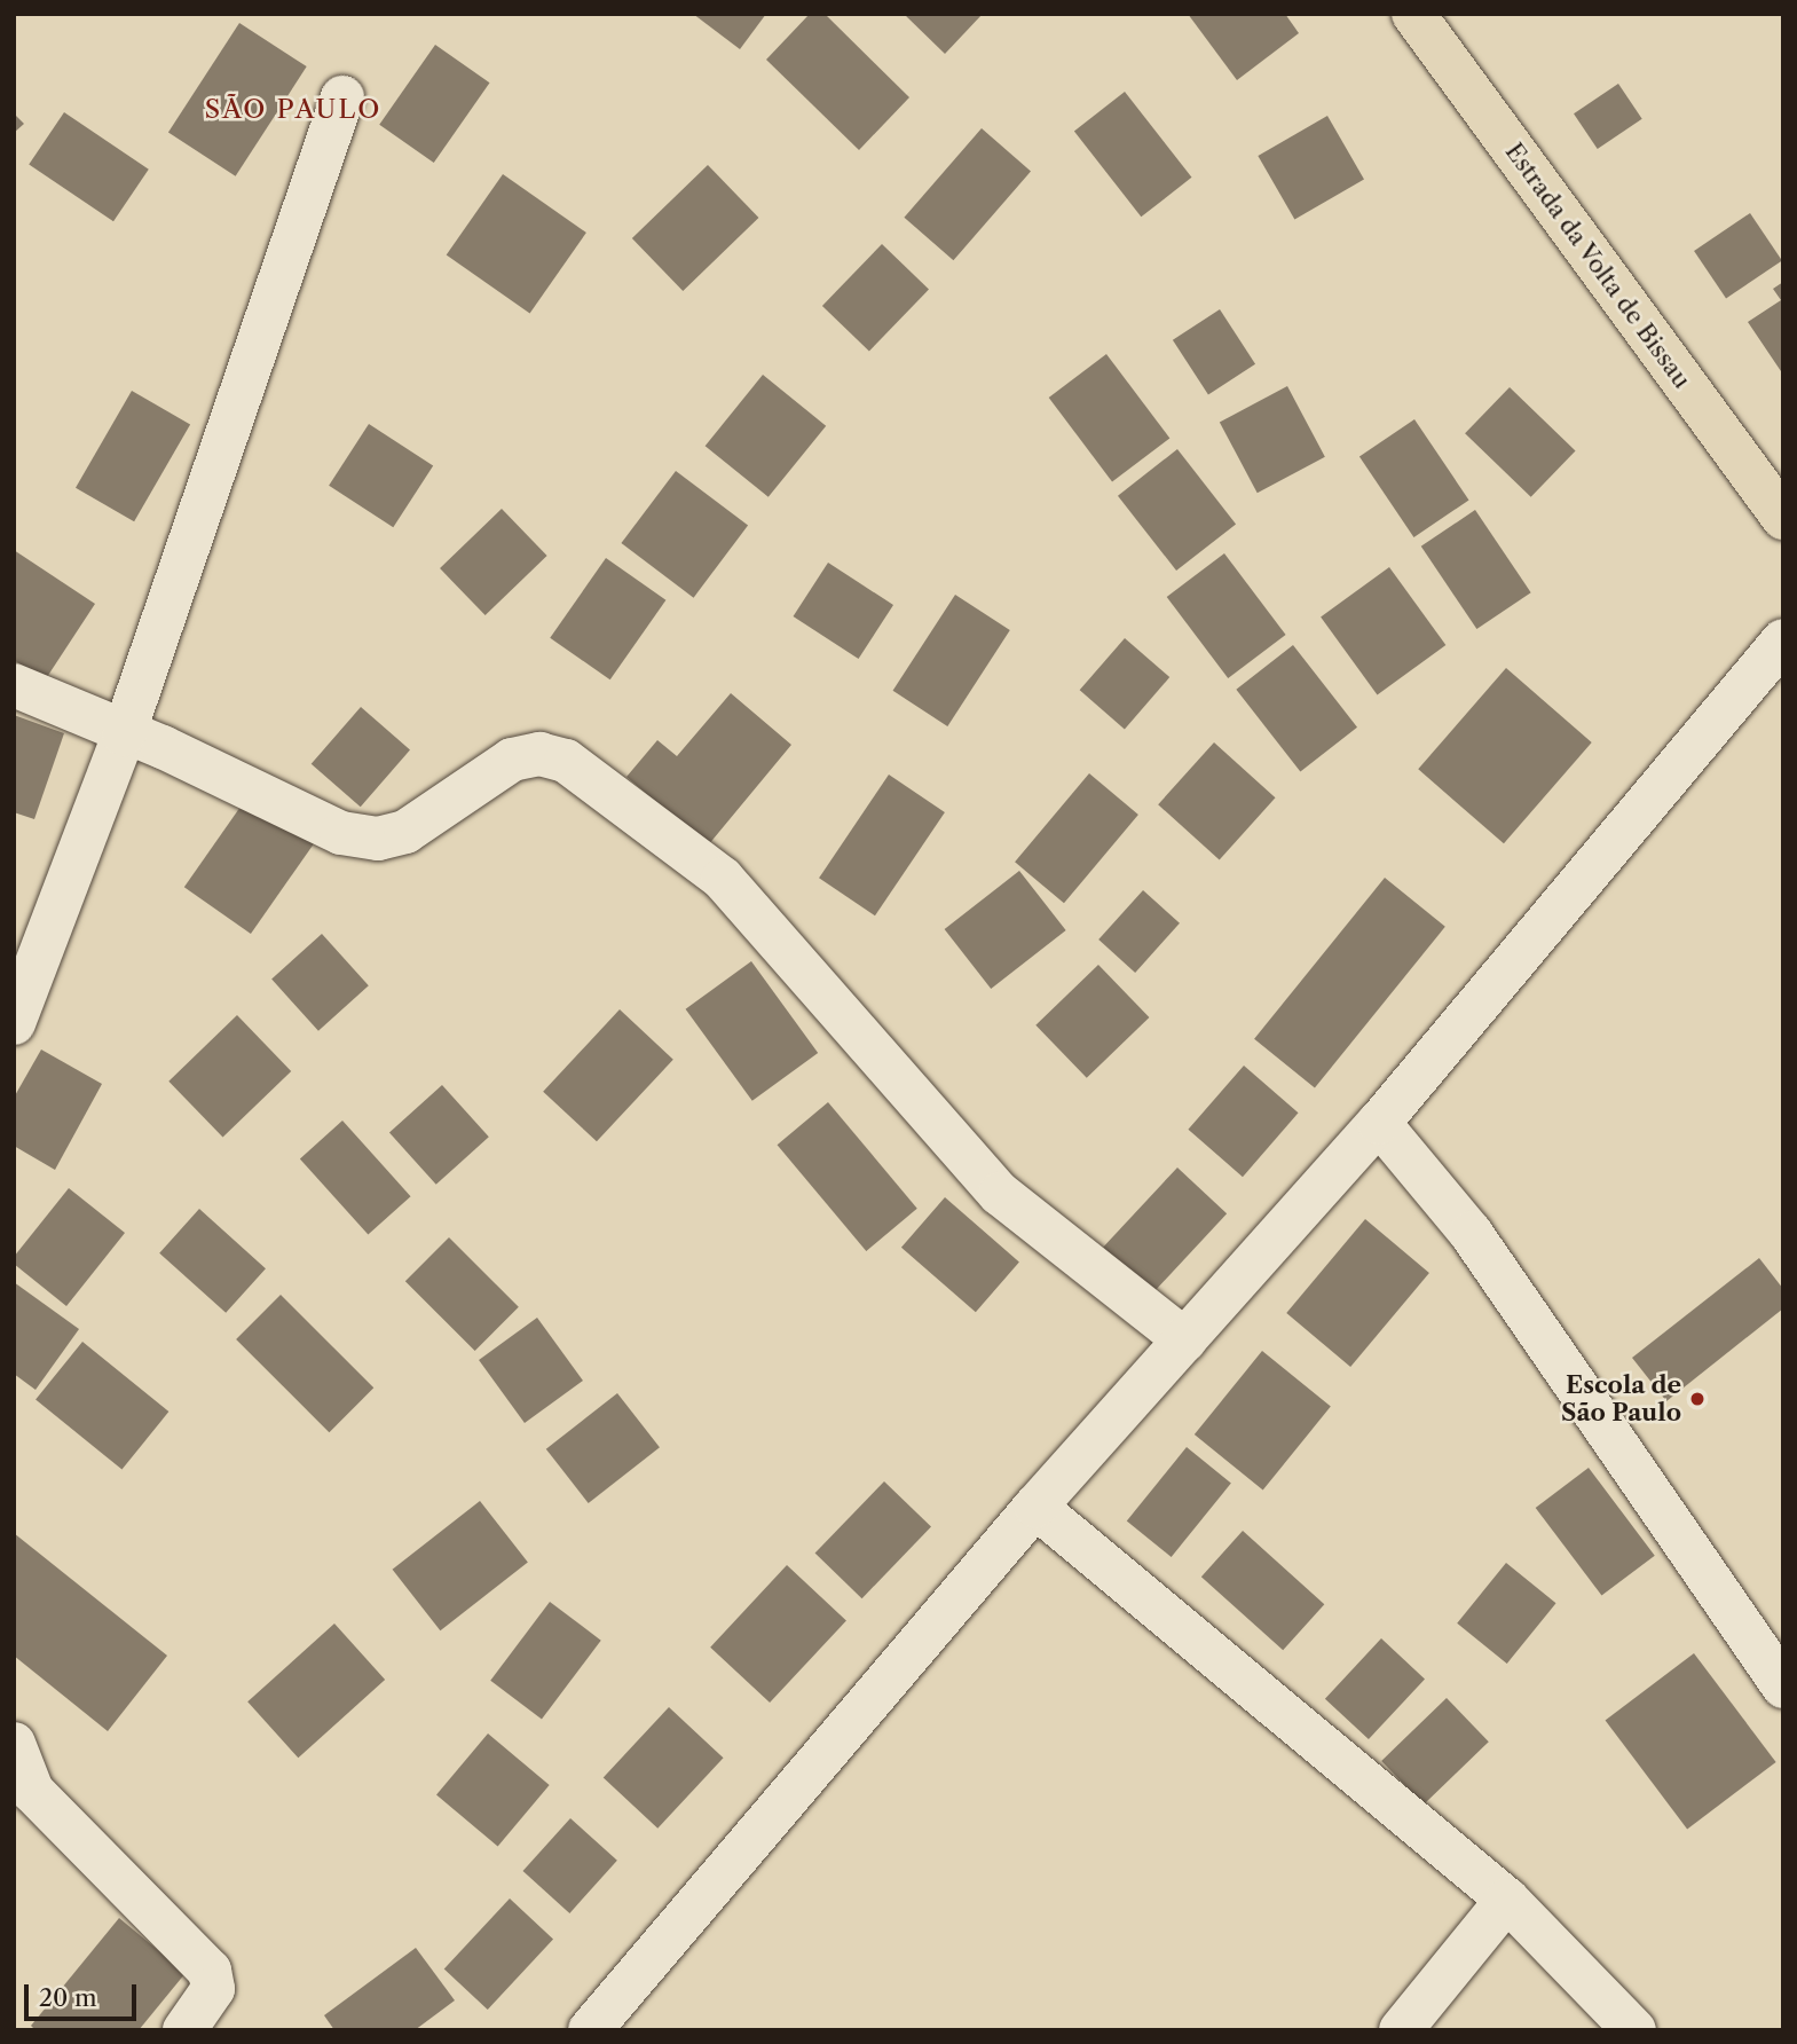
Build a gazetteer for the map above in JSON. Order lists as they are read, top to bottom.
{
  "streets": {
    "main road": ["Estrada da Volta de Bissau"]
  },
  "districts": ["SÃO PAULO"],
  "places": ["Escola de São Paulo"],
  "scale_bar": "20 m"
}
